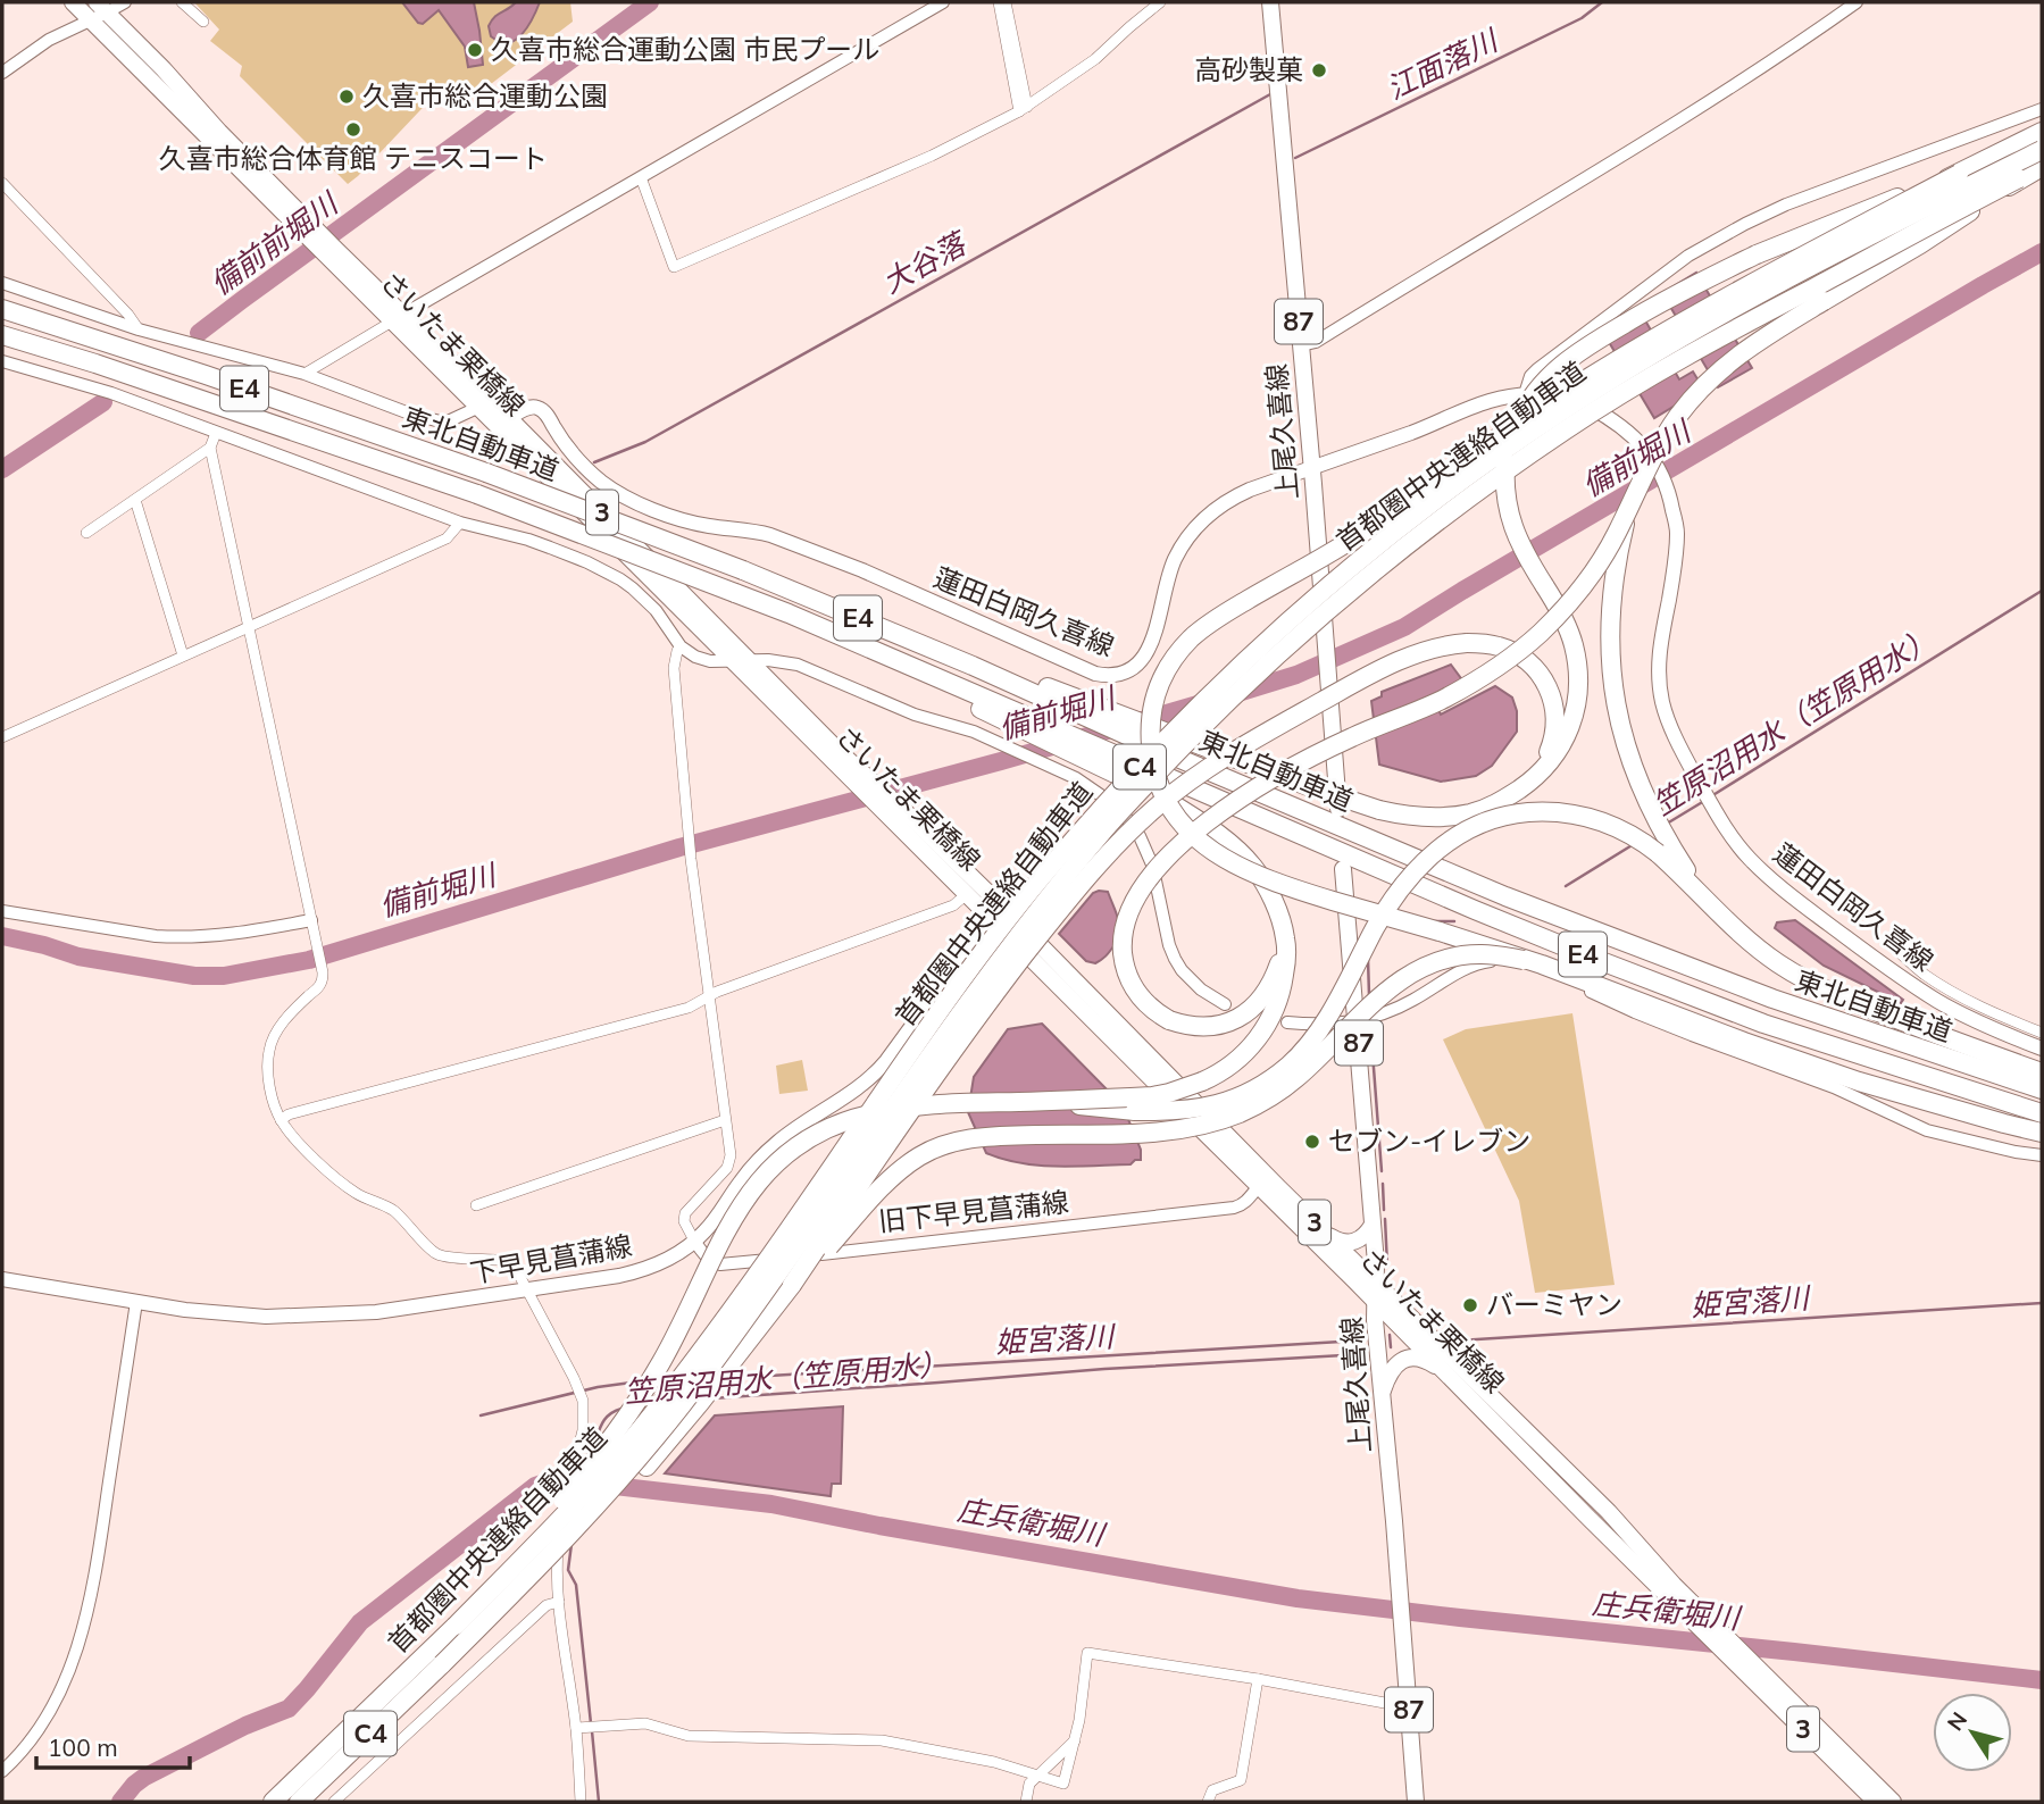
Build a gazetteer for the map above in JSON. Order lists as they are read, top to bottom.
{
  "streets": {
    "highway": [
      "E4",
      "東北自動車道",
      "首都圏中央連絡自動車道",
      "C4"
    ],
    "main road": [
      "87",
      "さいたま栗橋線",
      "上尾久喜線",
      "3",
      "蓮田白岡久喜線",
      "下早見菖蒲線"
    ],
    "street": ["旧下早見菖蒲線"]
  },
  "crossings": [
    ["さいたま栗橋線", "上尾久喜線"],
    ["さいたま栗橋線", "蓮田白岡久喜線"],
    ["さいたま栗橋線", "旧下早見菖蒲線"],
    ["さいたま栗橋線", "下早見菖蒲線"],
    ["上尾久喜線", "蓮田白岡久喜線"],
    ["旧下早見菖蒲線", "下早見菖蒲線"]
  ],
  "water": [
    "江面落川",
    "備前前堀川",
    "大谷落",
    "備前堀川",
    "笠原沼用水（笠原用水）",
    "姫宮落川",
    "庄兵衛堀川"
  ],
  "places": [
    "久喜市総合運動公園 市民プール",
    "高砂製菓",
    "久喜市総合運動公園",
    "久喜市総合体育館 テニスコート",
    "セブン-イレブン",
    "バーミヤン"
  ],
  "scale_bar": "100 m",
  "north": "top left"
}
